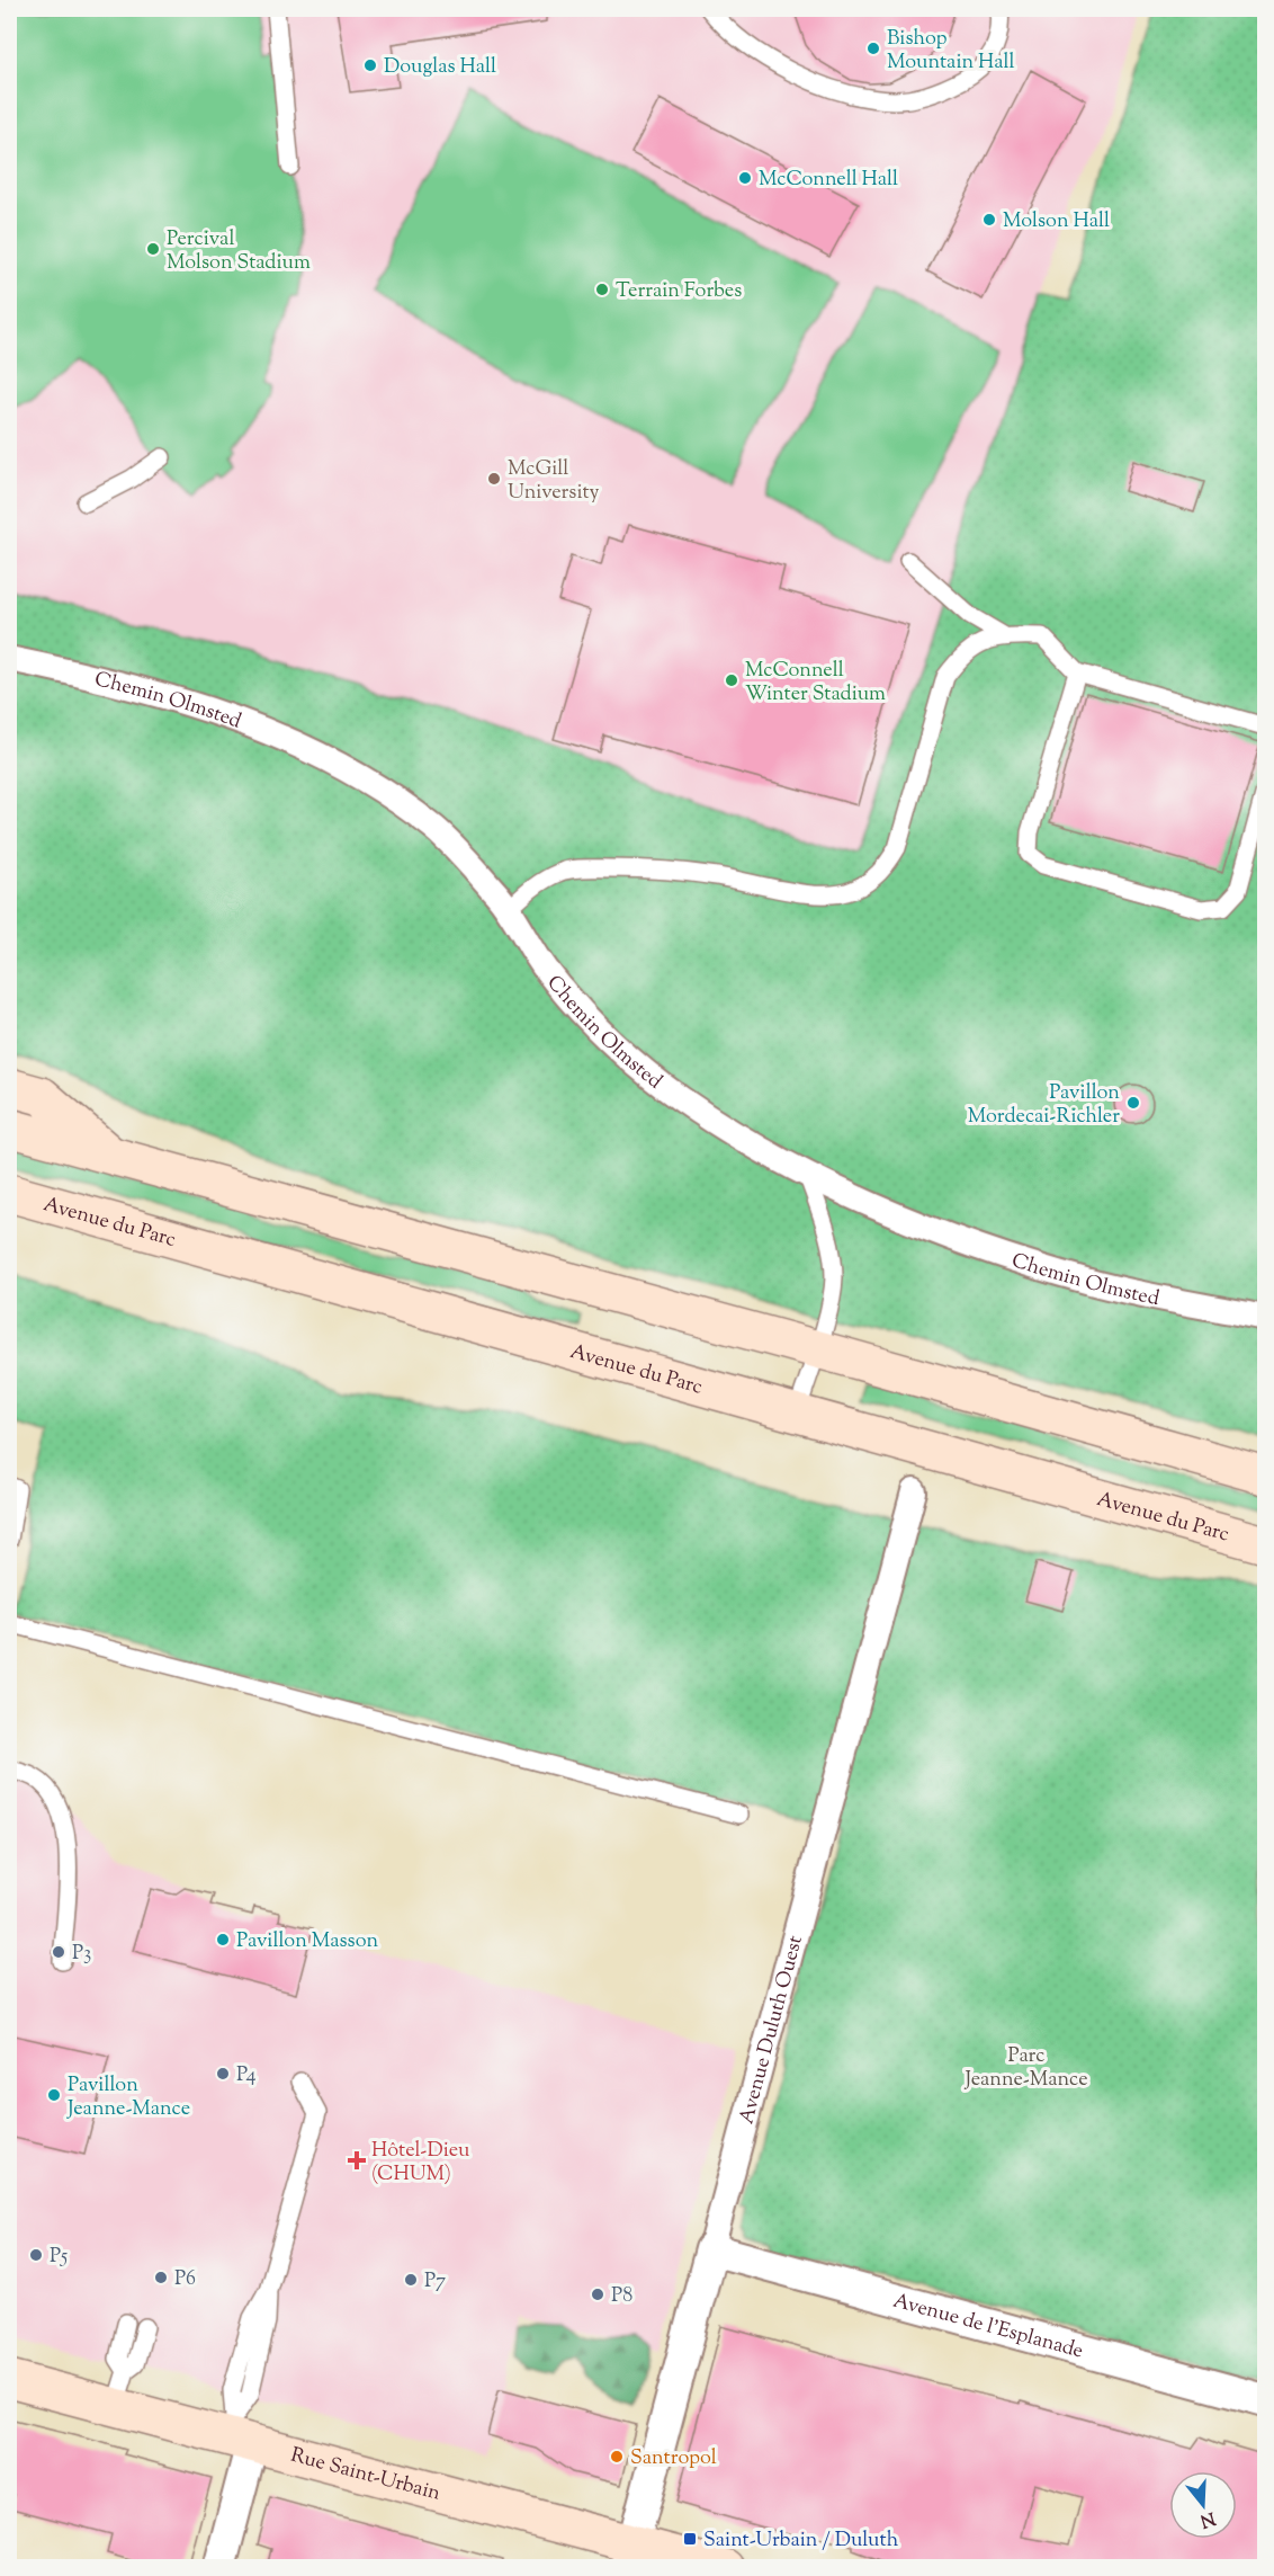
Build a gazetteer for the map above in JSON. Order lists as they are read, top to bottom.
{
  "streets": {
    "main road": ["Avenue du Parc", "Rue Saint-Urbain"],
    "street": ["Chemin Olmsted", "Avenue Duluth Ouest", "Avenue de l'Esplanade"]
  },
  "crossings": [
    ["Avenue Duluth Ouest", "Avenue de l'Esplanade"],
    ["Avenue Duluth Ouest", "Rue Saint-Urbain"]
  ],
  "parks": ["Parc Jeanne-Mance"],
  "places": {
    "other": [
      "Bishop Mountain Hall",
      "Douglas Hall",
      "McConnell Hall",
      "Molson Hall",
      "Percival Molson Stadium",
      "Terrain Forbes",
      "McGill University",
      "McConnell Winter Stadium",
      "Pavillon Mordecai-Richler",
      "Pavillon Masson",
      "P3",
      "P4",
      "Pavillon Jeanne-Mance",
      "P5",
      "P6",
      "P7",
      "P8",
      "Santropol"
    ],
    "health": ["Hôtel-Dieu (CHUM)"],
    "transit": ["Saint-Urbain / Duluth"]
  },
  "north": "bottom"
}
